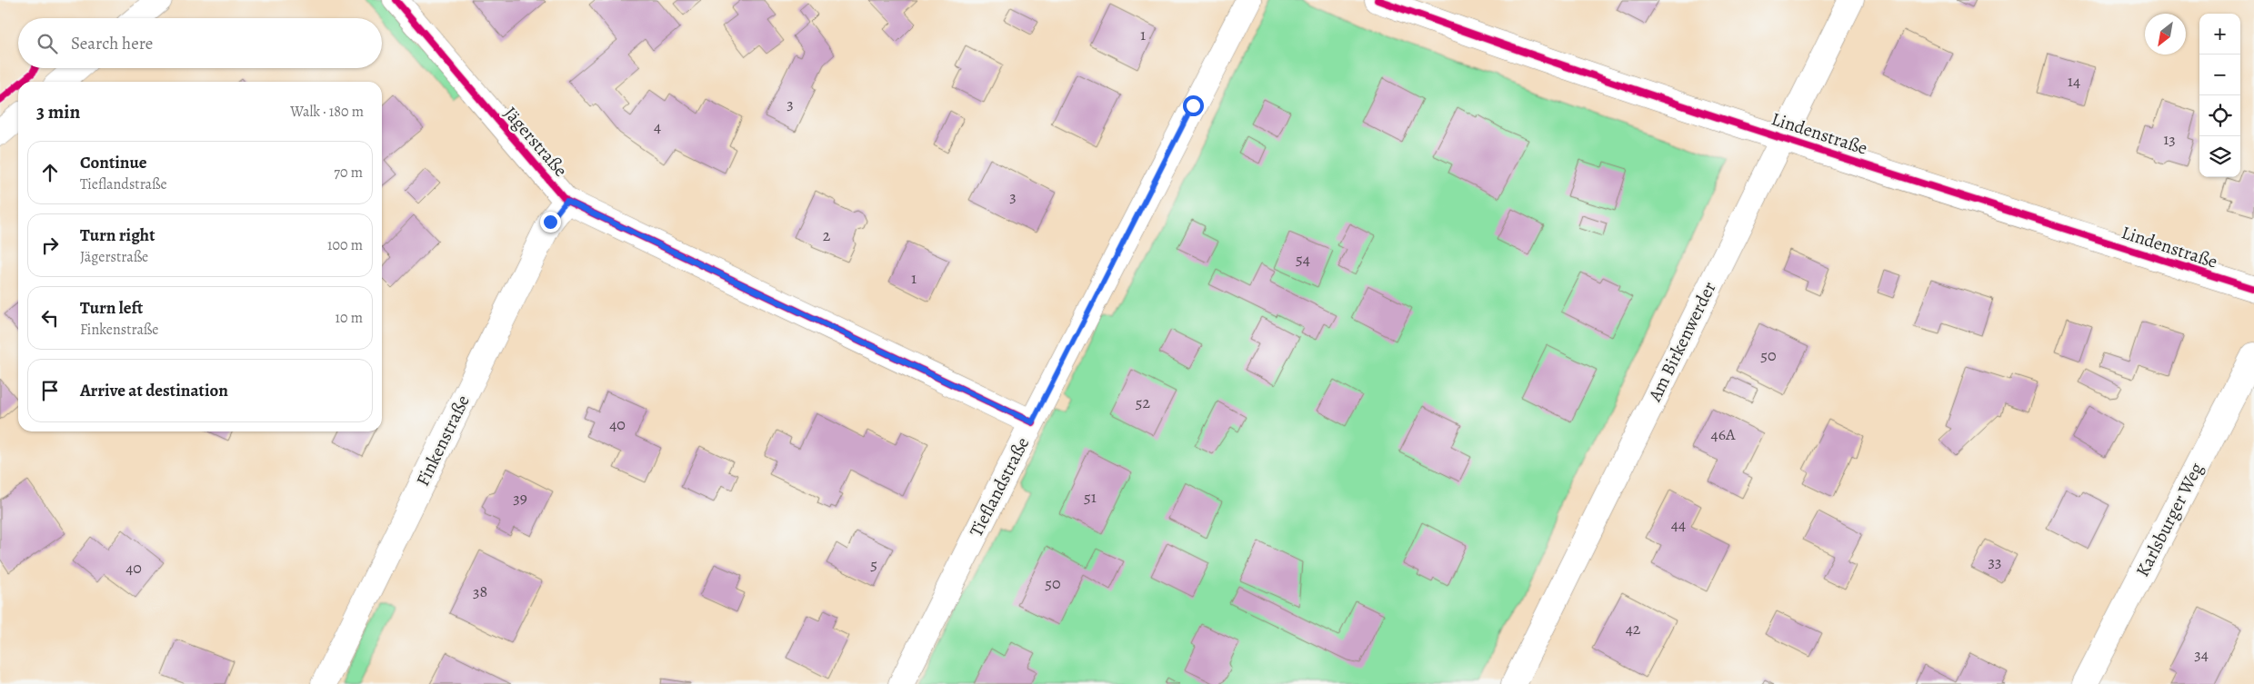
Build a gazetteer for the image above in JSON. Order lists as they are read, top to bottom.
{
  "streets": {
    "street": [
      "Lindenstraße",
      "Jägerstraße",
      "Am Birkenwerder",
      "Finkenstraße",
      "Tieflandstraße",
      "Karlsburger Weg"
    ]
  },
  "crossings": [
    ["Lindenstraße", "Am Birkenwerder"],
    ["Jägerstraße", "Finkenstraße"],
    ["Jägerstraße", "Tieflandstraße"]
  ],
  "house_numbers": [
    "1",
    "14",
    "3",
    "4",
    "13",
    "3",
    "2",
    "54",
    "1",
    "50",
    "52",
    "40",
    "46A",
    "51",
    "39",
    "44",
    "33",
    "5",
    "40",
    "50",
    "38",
    "42",
    "34"
  ],
  "north": "bottom left",
  "page": {
    "map_buttons": ["+", "−"],
    "search": "Search here",
    "heading": ["3 min", "Walk · 180 m"],
    "list": [
      ["Continue", "Tieflandstraße", "70 m"],
      ["Turn right", "Jägerstraße", "100 m"],
      ["Turn left", "Finkenstraße", "10 m"],
      "Arrive at destination"
    ]
  }
}
